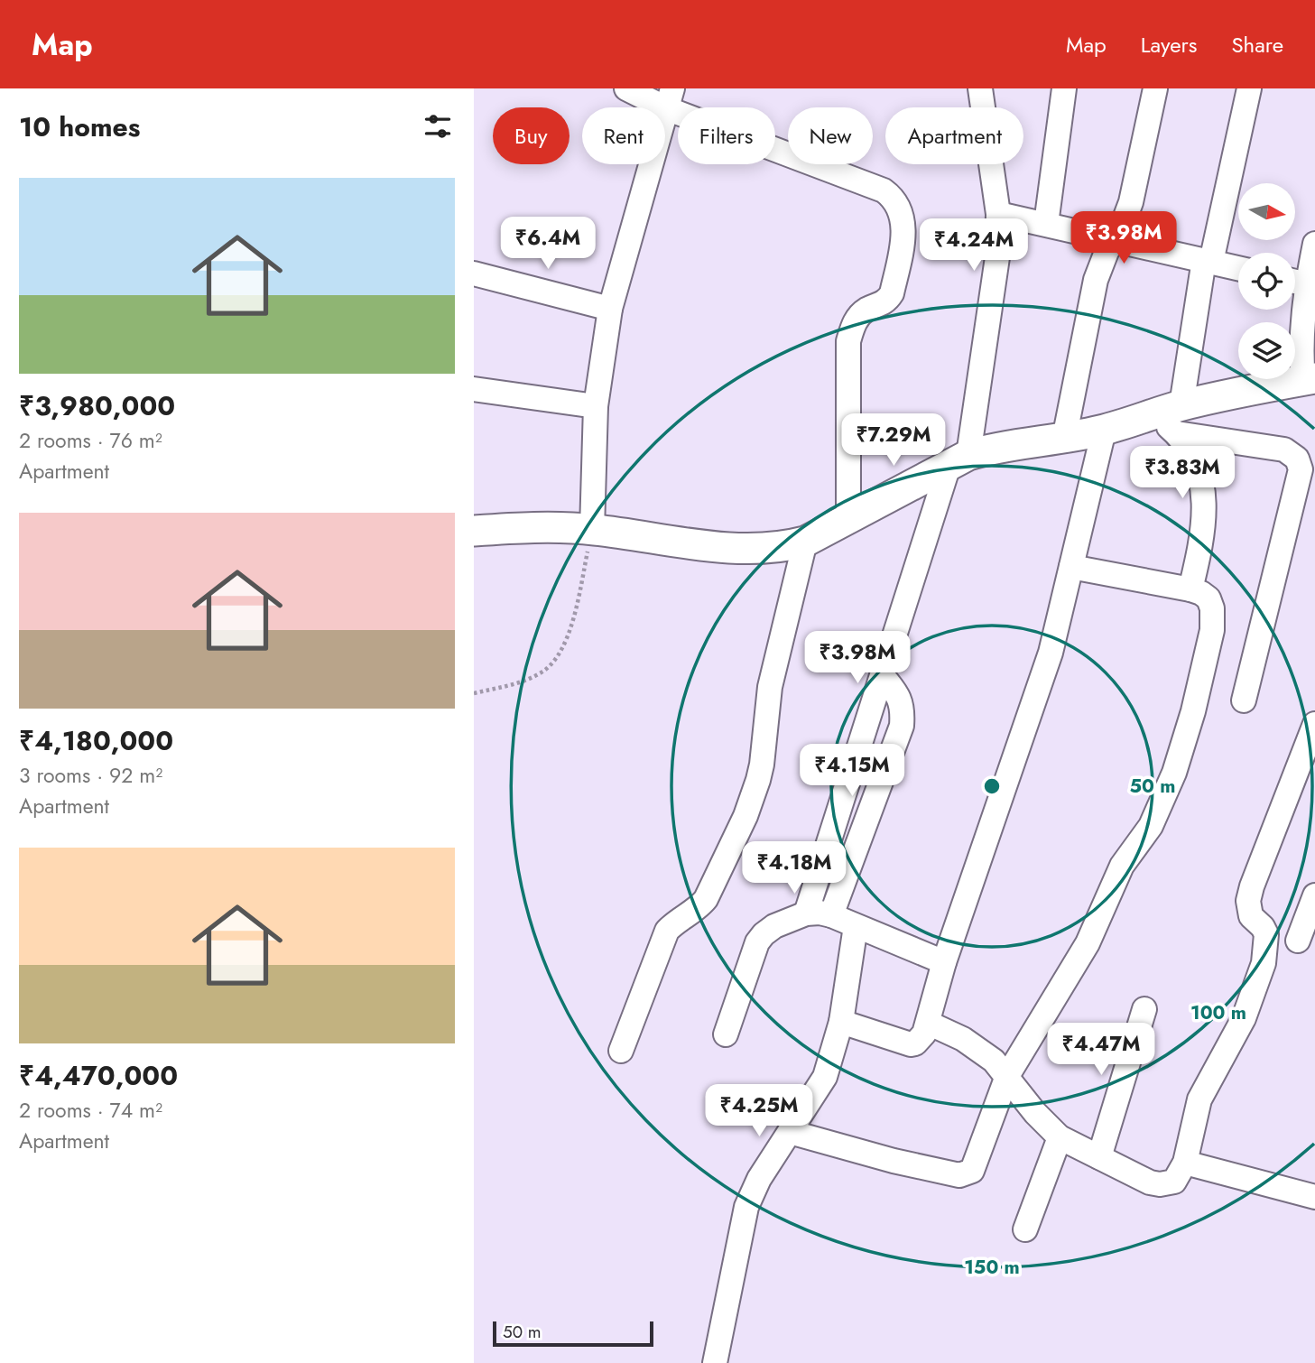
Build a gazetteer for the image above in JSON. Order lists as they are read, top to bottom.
{
  "scale_bar": "50 m",
  "north": "right",
  "page": {
    "header": "Map",
    "nav": ["Map", "Layers", "Share"],
    "heading": "10 homes",
    "chip": [
      "Buy",
      "Rent",
      "Filters",
      "New",
      "Apartment"
    ],
    "list": [
      {
        "name": "₹3,980,000",
        "note": "2 rooms · 76 m² · Apartment"
      },
      {
        "name": "₹4,180,000",
        "note": "3 rooms · 92 m² · Apartment"
      },
      {
        "name": "₹4,470,000",
        "note": "2 rooms · 74 m² · Apartment"
      }
    ],
    "price": [
      "₹3.98M",
      "₹6.4M",
      "₹4.24M",
      "₹7.29M",
      "₹3.83M",
      "₹3.98M",
      "₹4.15M",
      "₹4.18M",
      "₹4.47M",
      "₹4.25M"
    ],
    "scale": "50 m"
  },
  "rings": ["50 m", "100 m", "150 m"]
}
